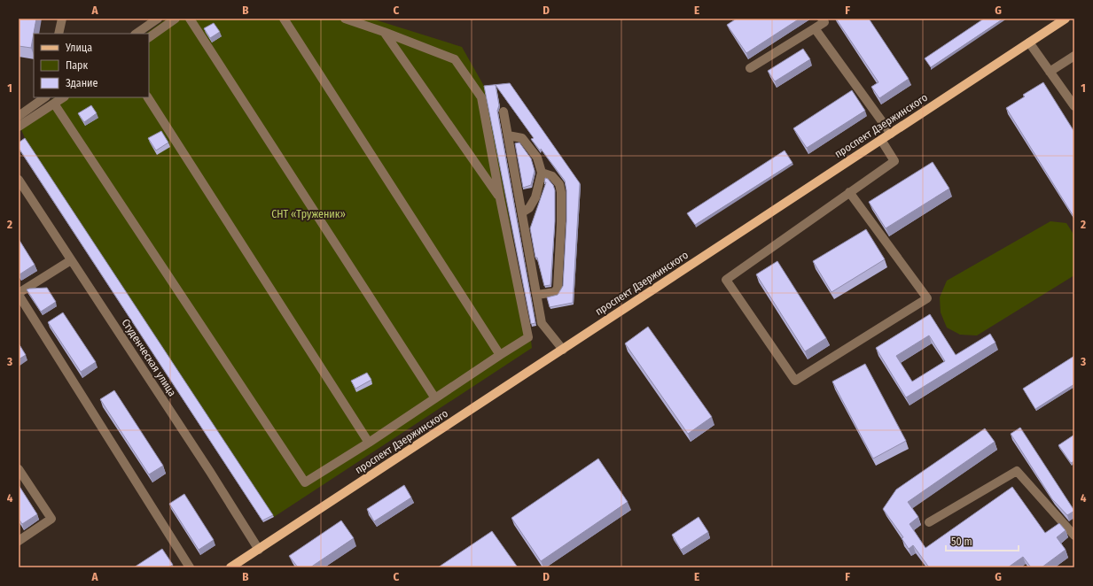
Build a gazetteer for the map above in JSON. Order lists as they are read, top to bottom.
{
  "streets": {
    "main road": ["проспект Дзержинского"],
    "street": ["Студенческая улица"]
  },
  "crossings": [
    ["проспект Дзержинского", "Студенческая улица"]
  ],
  "parks": ["СНТ «Труженик»"],
  "legend": ["Улица", "Парк", "Здание"],
  "scale_bar": "50 m",
  "grid": {
    "columns": [
      "A",
      "B",
      "C",
      "D",
      "E",
      "F",
      "G"
    ],
    "rows": [
      "1",
      "2",
      "3",
      "4"
    ]
  }
}
